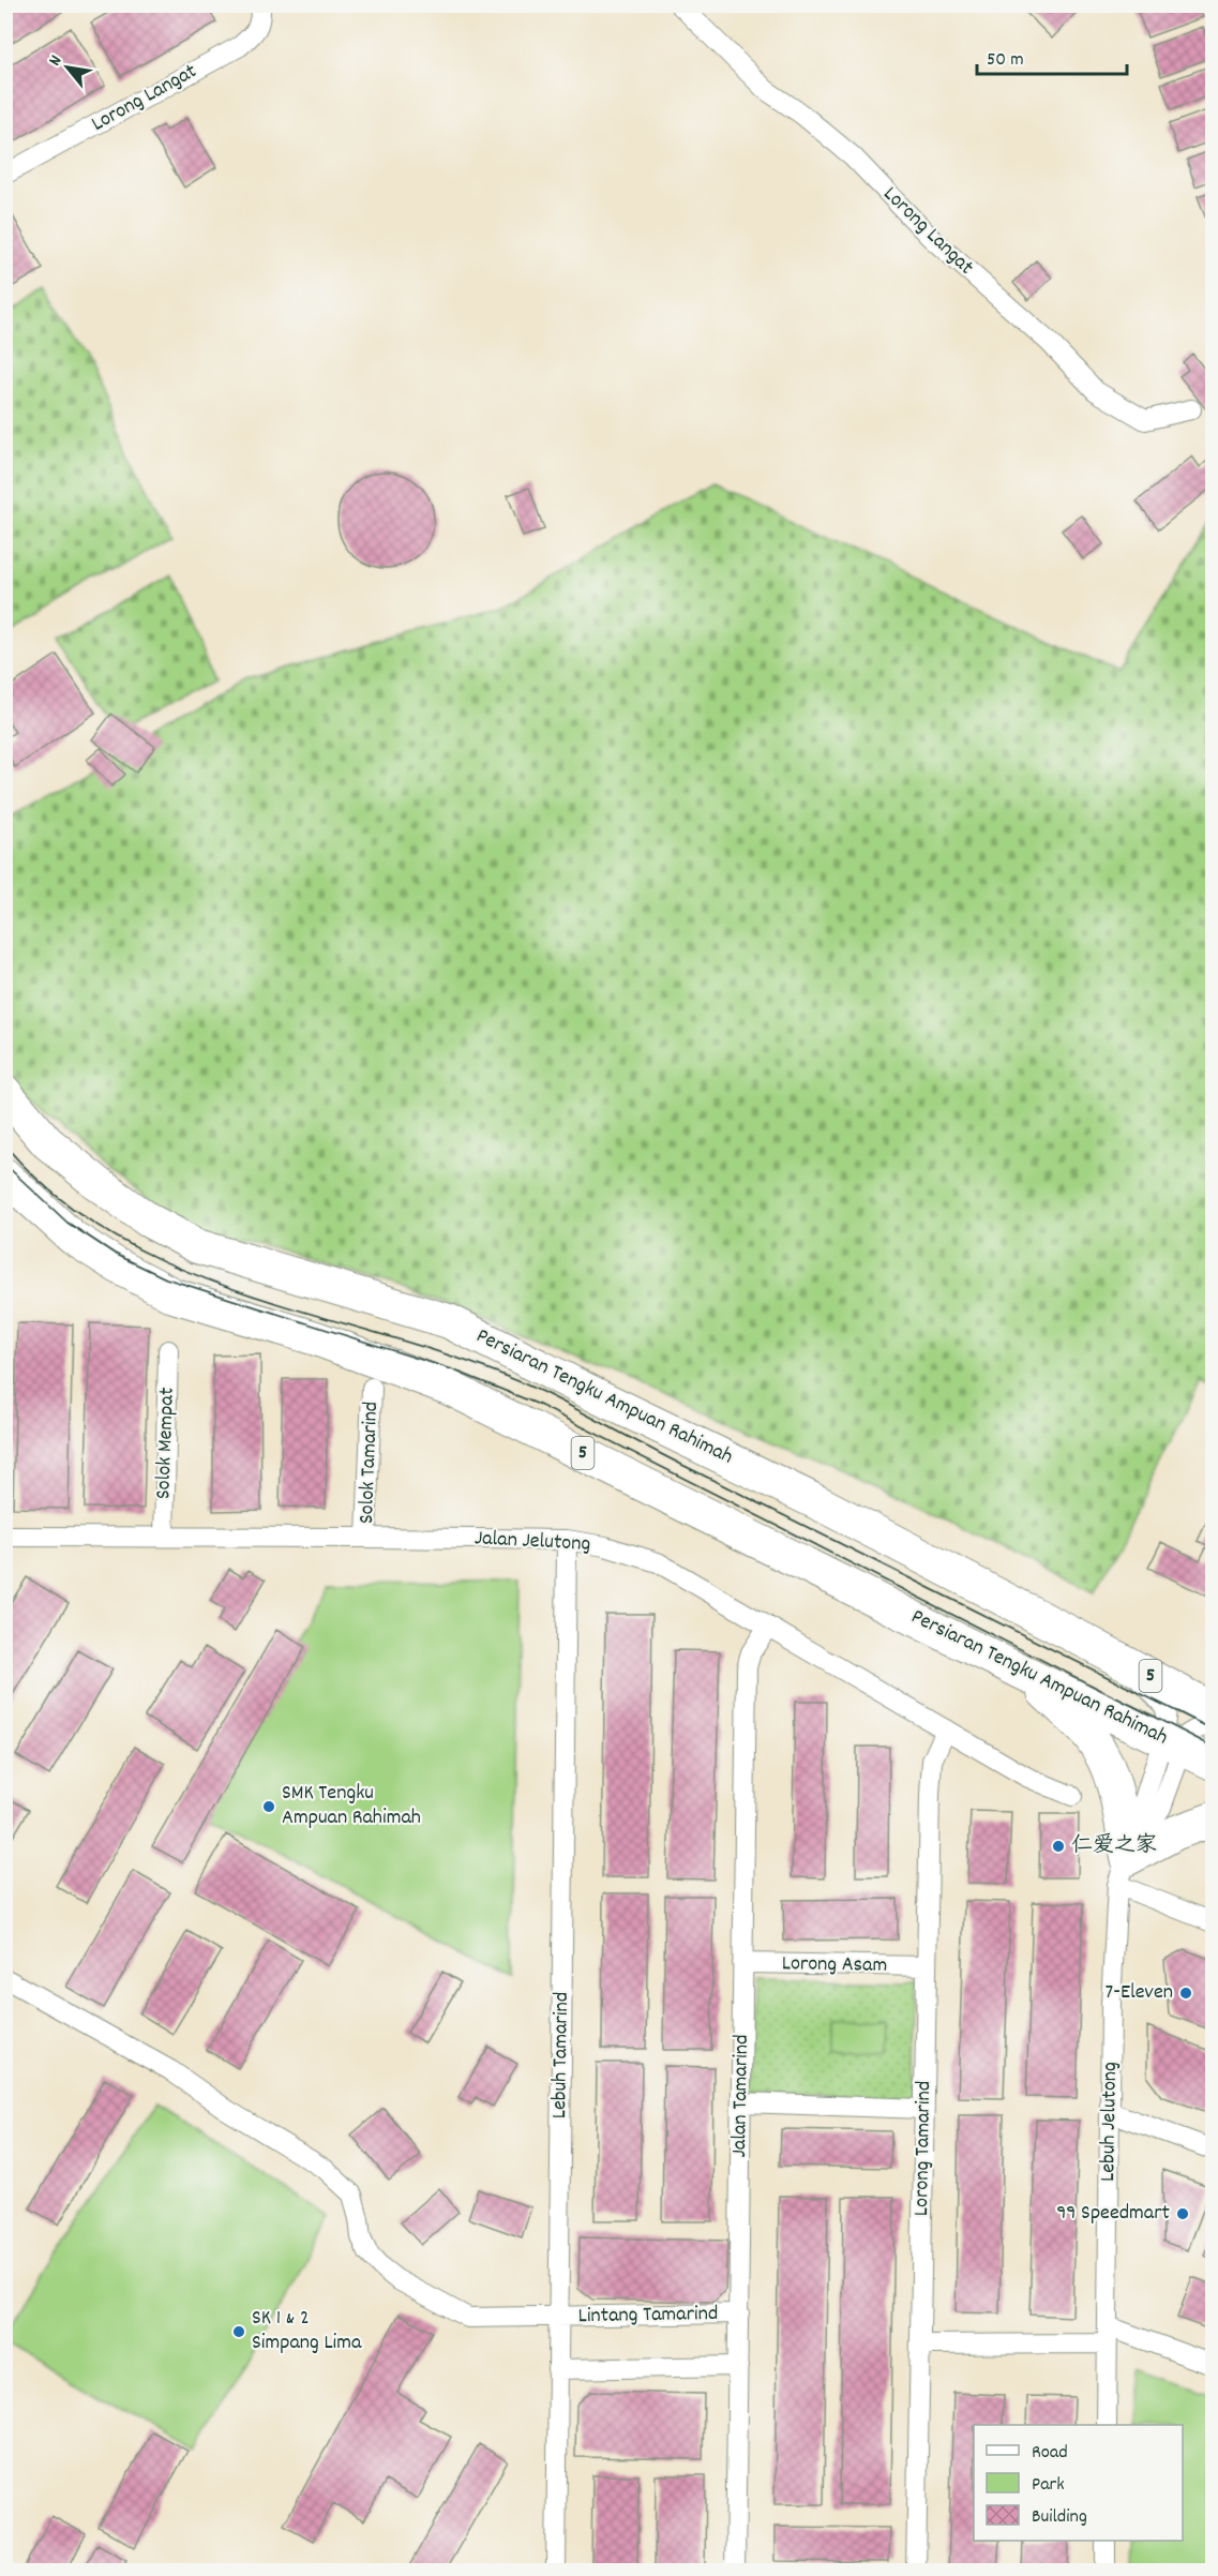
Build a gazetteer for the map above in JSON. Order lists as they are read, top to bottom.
{
  "streets": {
    "highway": ["Persiaran Tengku Ampuan Rahimah", "5"],
    "street": [
      "Lorong Langat",
      "Solok Mempat",
      "Solok Tamarind",
      "Jalan Jelutong",
      "Lorong Asam",
      "Lebuh Tamarind",
      "Jalan Tamarind",
      "Lebuh Jelutong",
      "Lorong Tamarind",
      "Lintang Tamarind"
    ]
  },
  "crossings": [
    ["Persiaran Tengku Ampuan Rahimah", "Lebuh Jelutong"],
    ["Solok Mempat", "Jalan Jelutong"],
    ["Solok Tamarind", "Jalan Jelutong"],
    ["Jalan Jelutong", "Lebuh Tamarind"],
    ["Jalan Jelutong", "Jalan Tamarind"],
    ["Jalan Jelutong", "Lorong Tamarind"],
    ["Lorong Asam", "Jalan Tamarind"],
    ["Lorong Asam", "Lorong Tamarind"],
    ["Lebuh Tamarind", "Lintang Tamarind"],
    ["Jalan Tamarind", "Lintang Tamarind"]
  ],
  "places": [
    "SMK Tengku Ampuan Rahimah",
    "仁爱之家",
    "7-Eleven",
    "99 Speedmart",
    "SK 1 & 2 Simpang Lima"
  ],
  "legend": ["Road", "Park", "Building"],
  "scale_bar": "50 m",
  "north": "top left"
}
